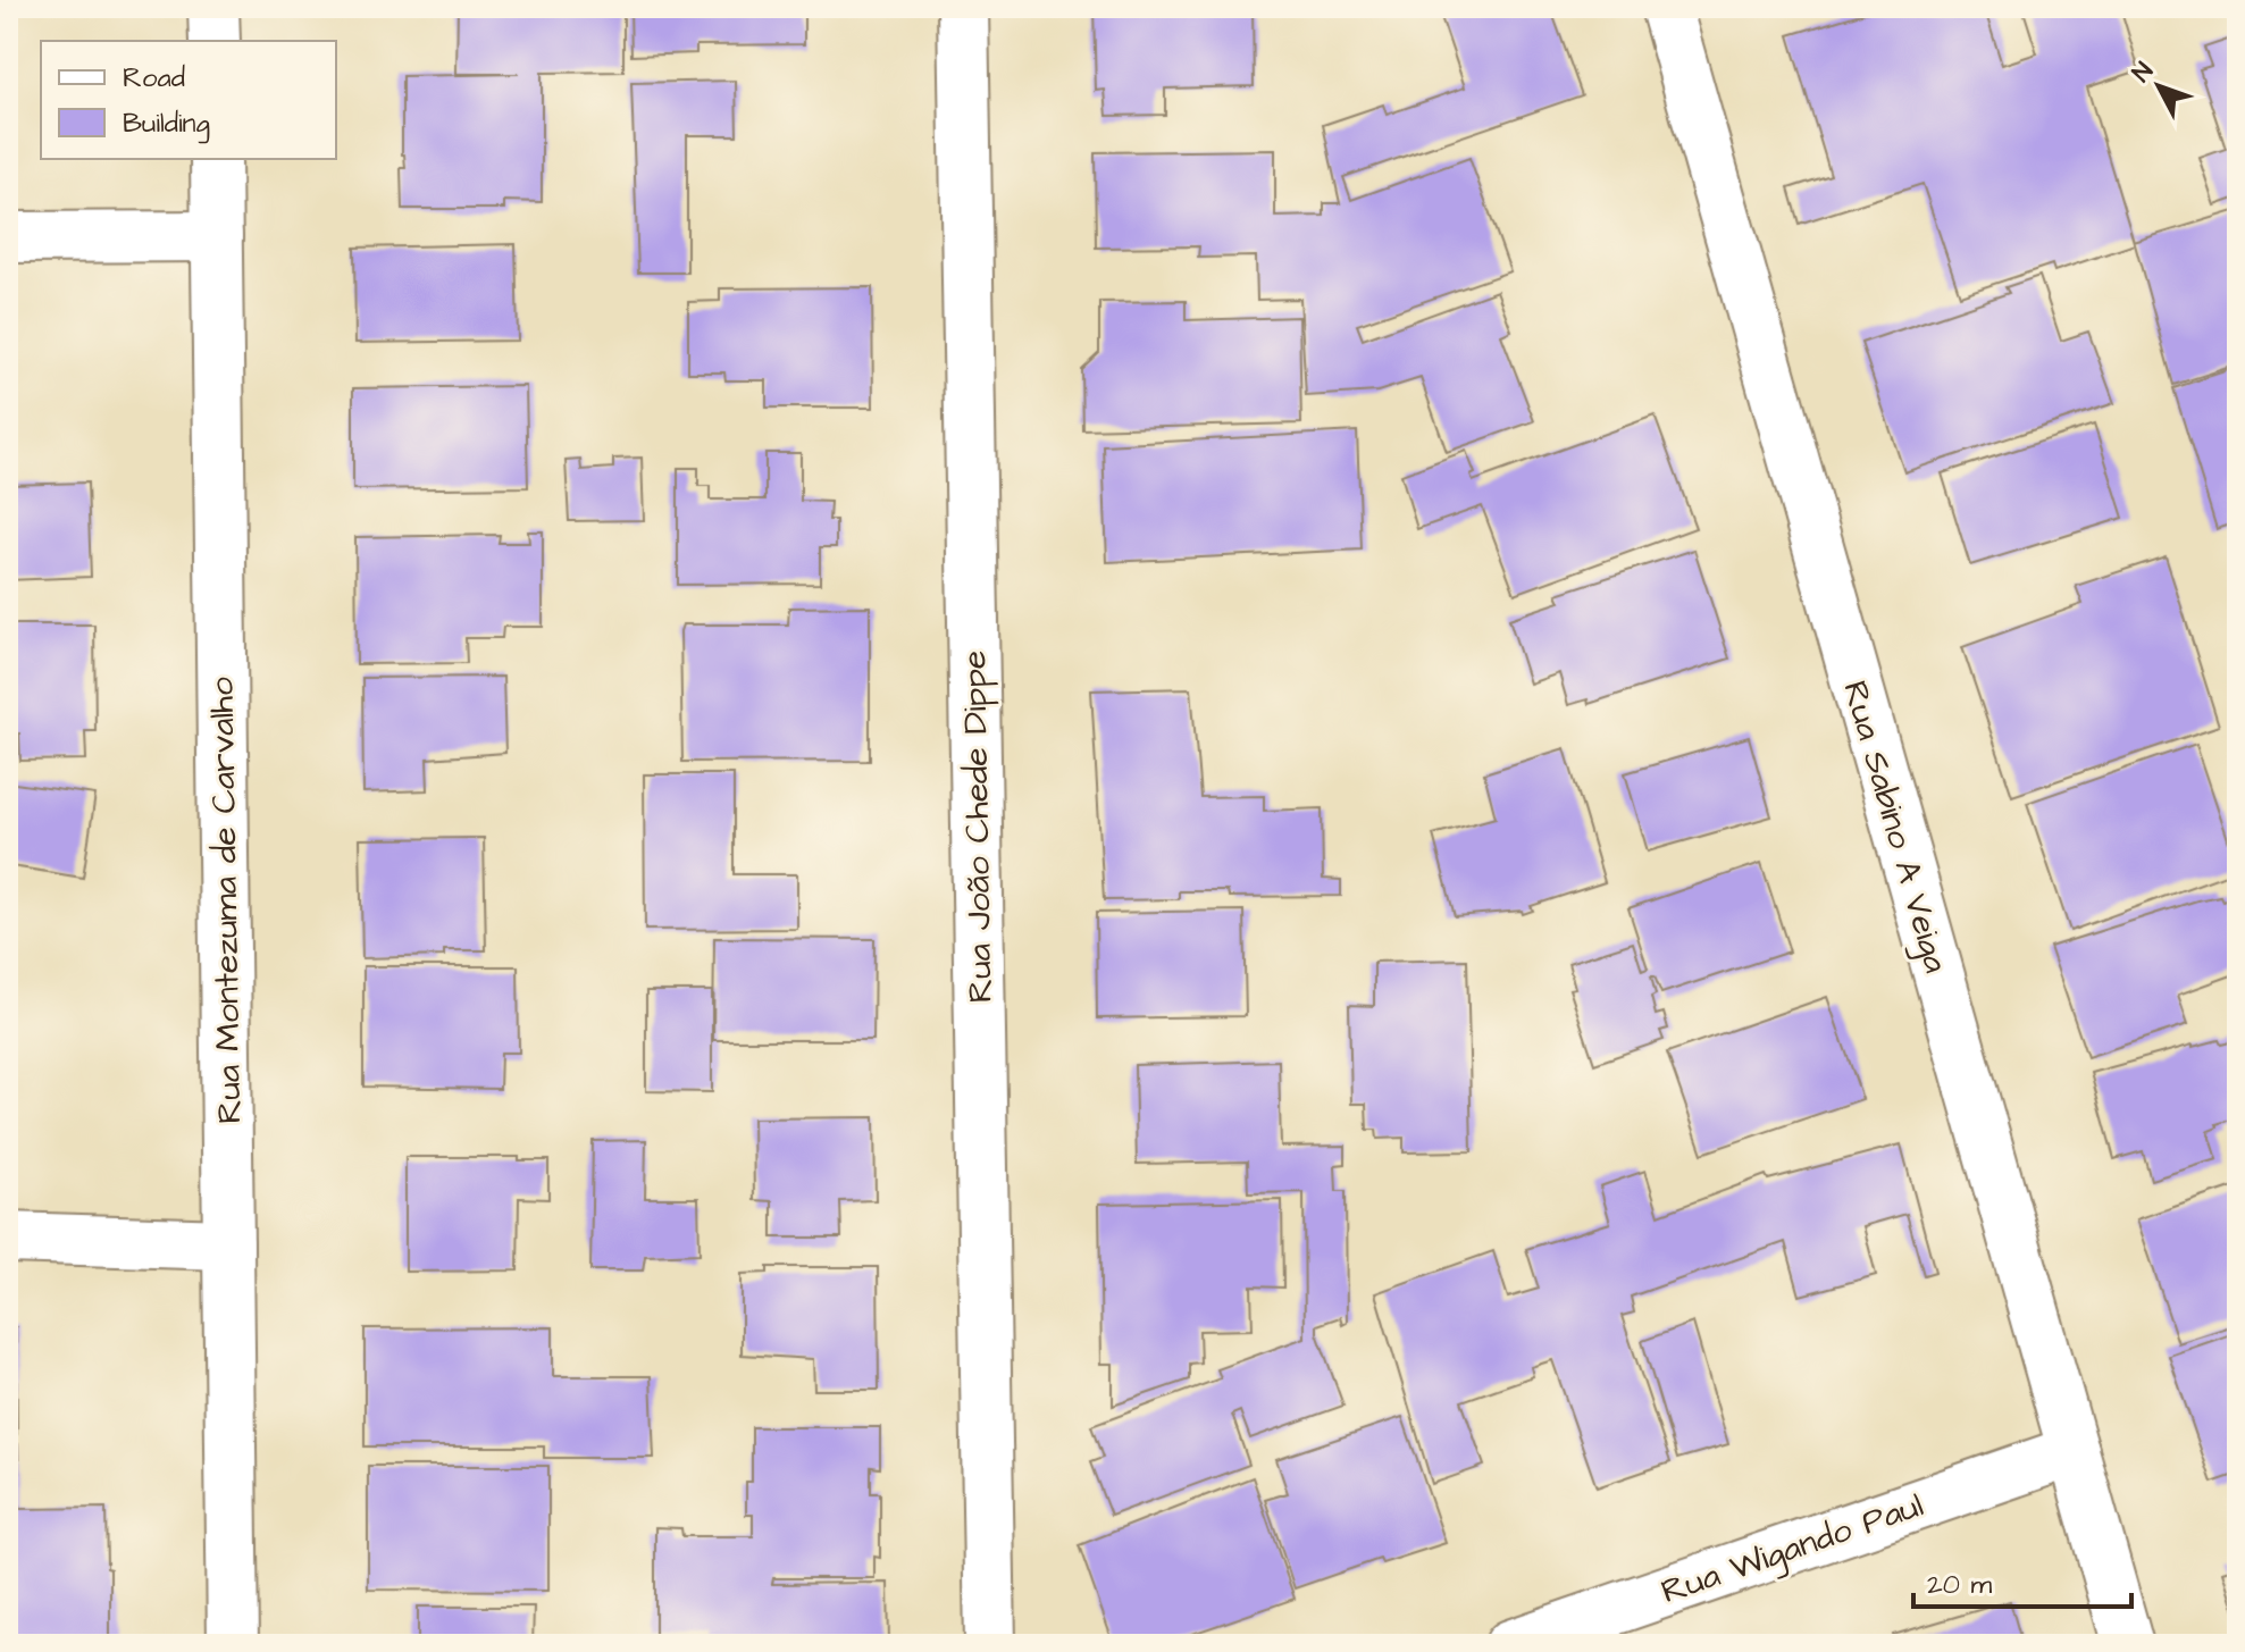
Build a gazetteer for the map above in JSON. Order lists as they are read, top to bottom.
{
  "streets": {
    "street": [
      "Rua João Chede Dippe",
      "Rua Sabino A Veiga",
      "Rua Montezuma de Carvalho",
      "Rua Wigando Paul"
    ]
  },
  "crossings": [
    ["Rua Sabino A Veiga", "Rua Wigando Paul"]
  ],
  "legend": ["Road", "Building"],
  "scale_bar": "20 m",
  "north": "top left"
}
